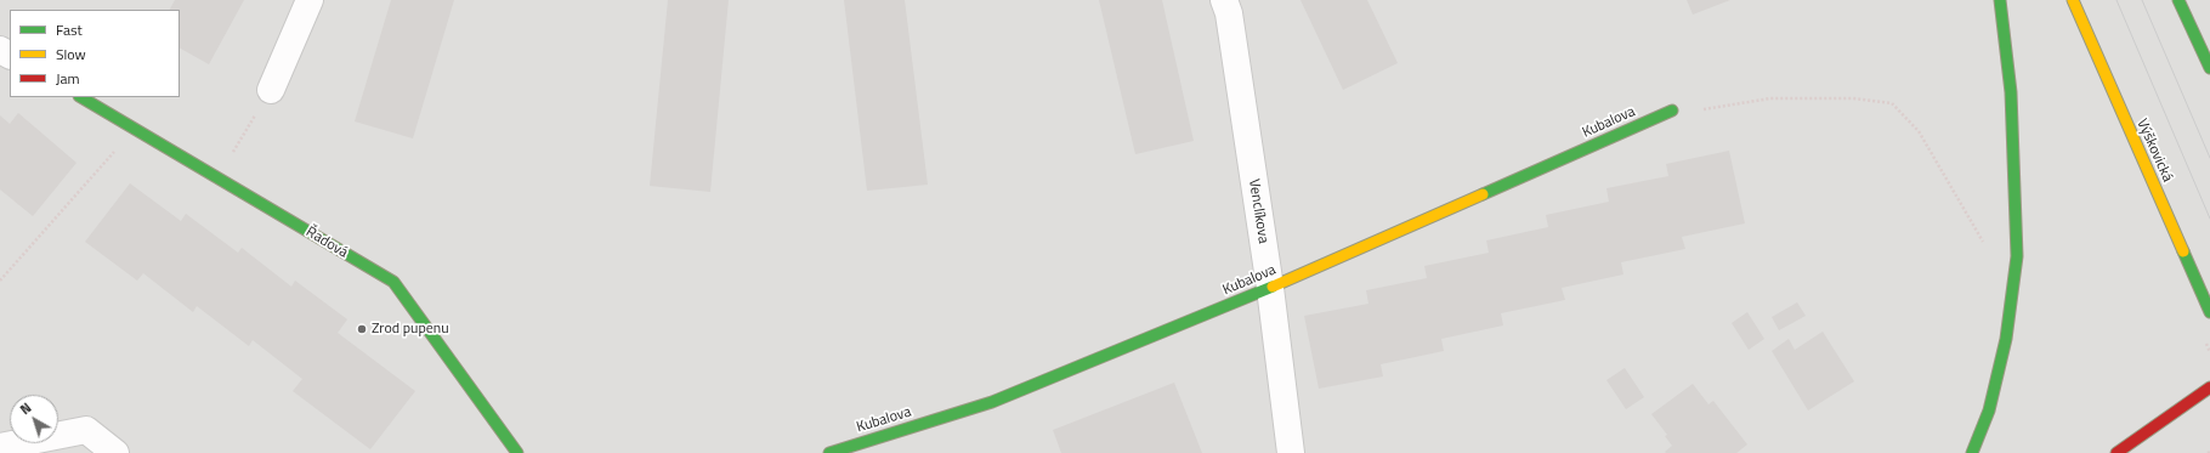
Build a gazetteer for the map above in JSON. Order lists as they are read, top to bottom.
{
  "streets": {
    "street": [
      "Kubalova",
      "Výškovická",
      "Venclíkova",
      "Řadová"
    ]
  },
  "crossings": [
    ["Kubalova", "Venclíkova"]
  ],
  "places": ["Zrod pupenu"],
  "legend": ["Fast", "Slow", "Jam"],
  "north": "top left"
}
